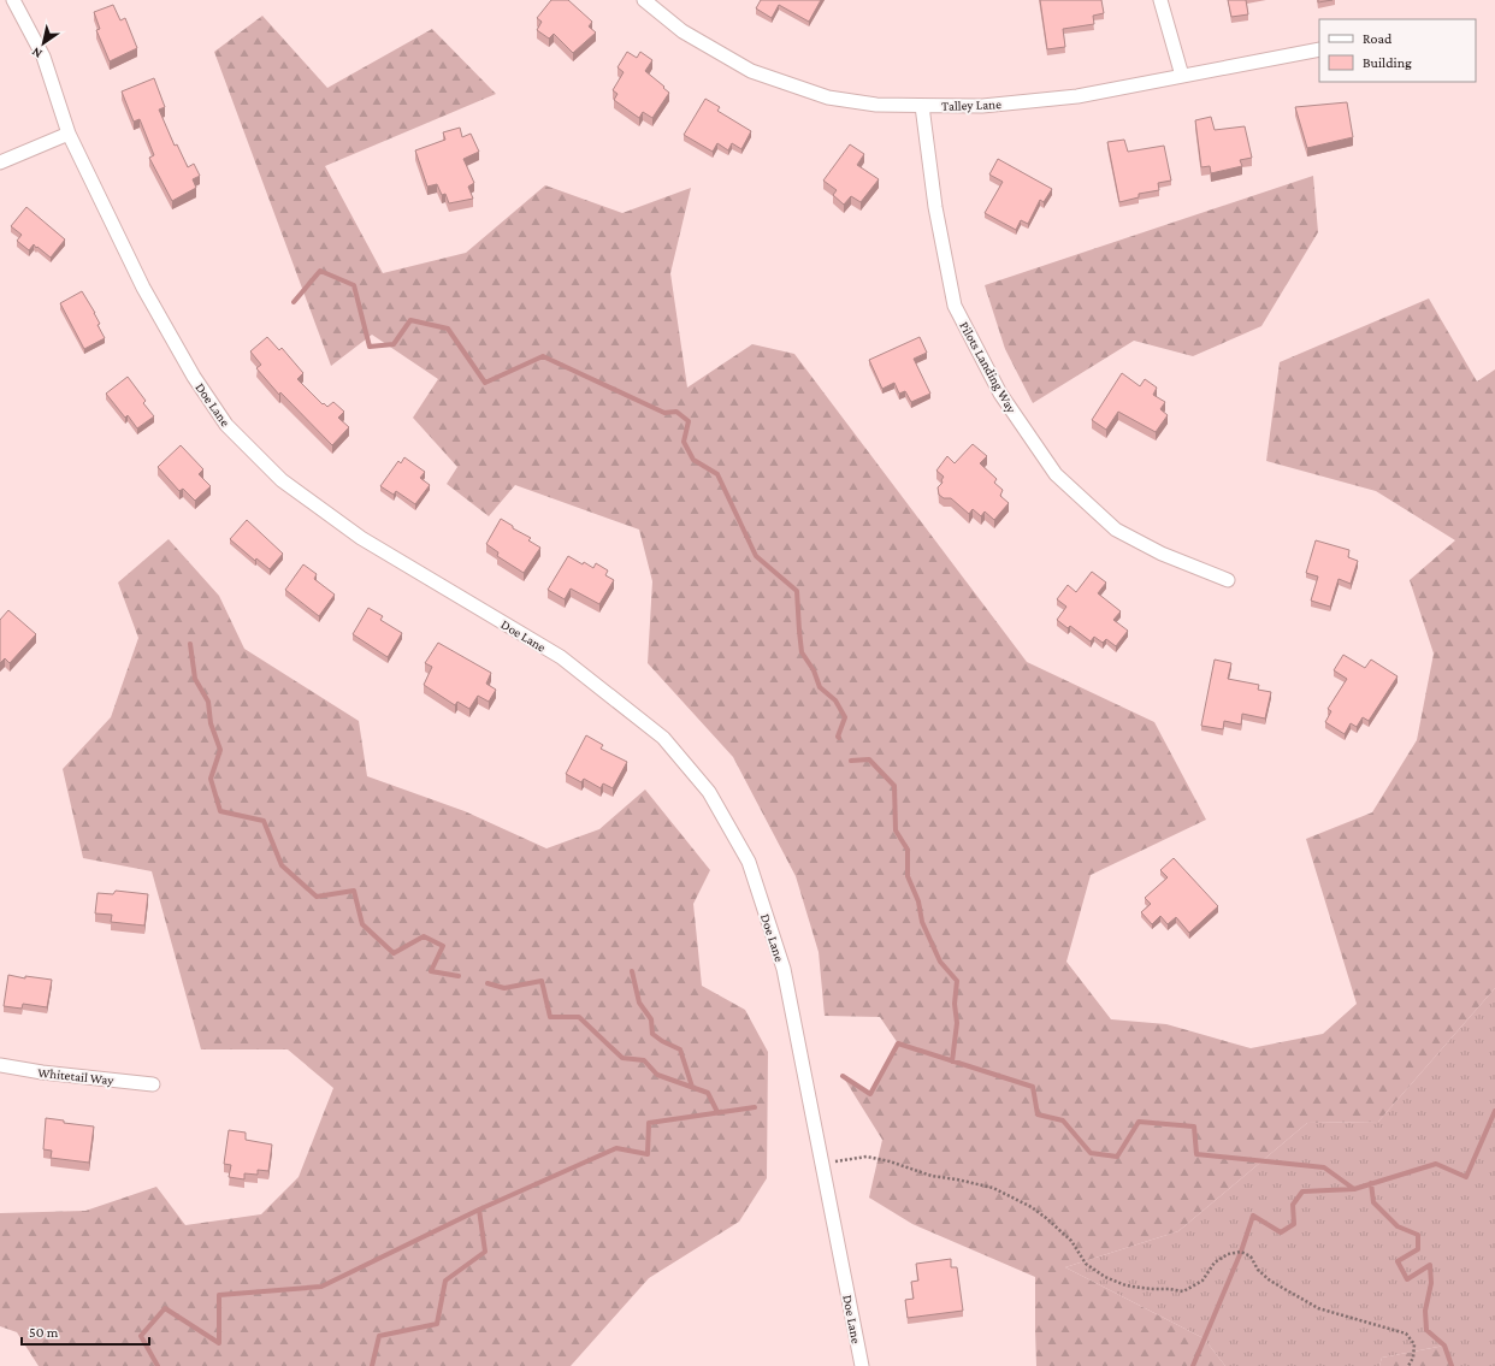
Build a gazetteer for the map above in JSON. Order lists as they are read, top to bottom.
{
  "streets": {
    "street": [
      "Talley Lane",
      "Pilots Landing Way",
      "Doe Lane",
      "Whitetail Way"
    ]
  },
  "crossings": [
    ["Talley Lane", "Pilots Landing Way"]
  ],
  "legend": ["Road", "Building"],
  "scale_bar": "50 m",
  "north": "bottom left"
}
